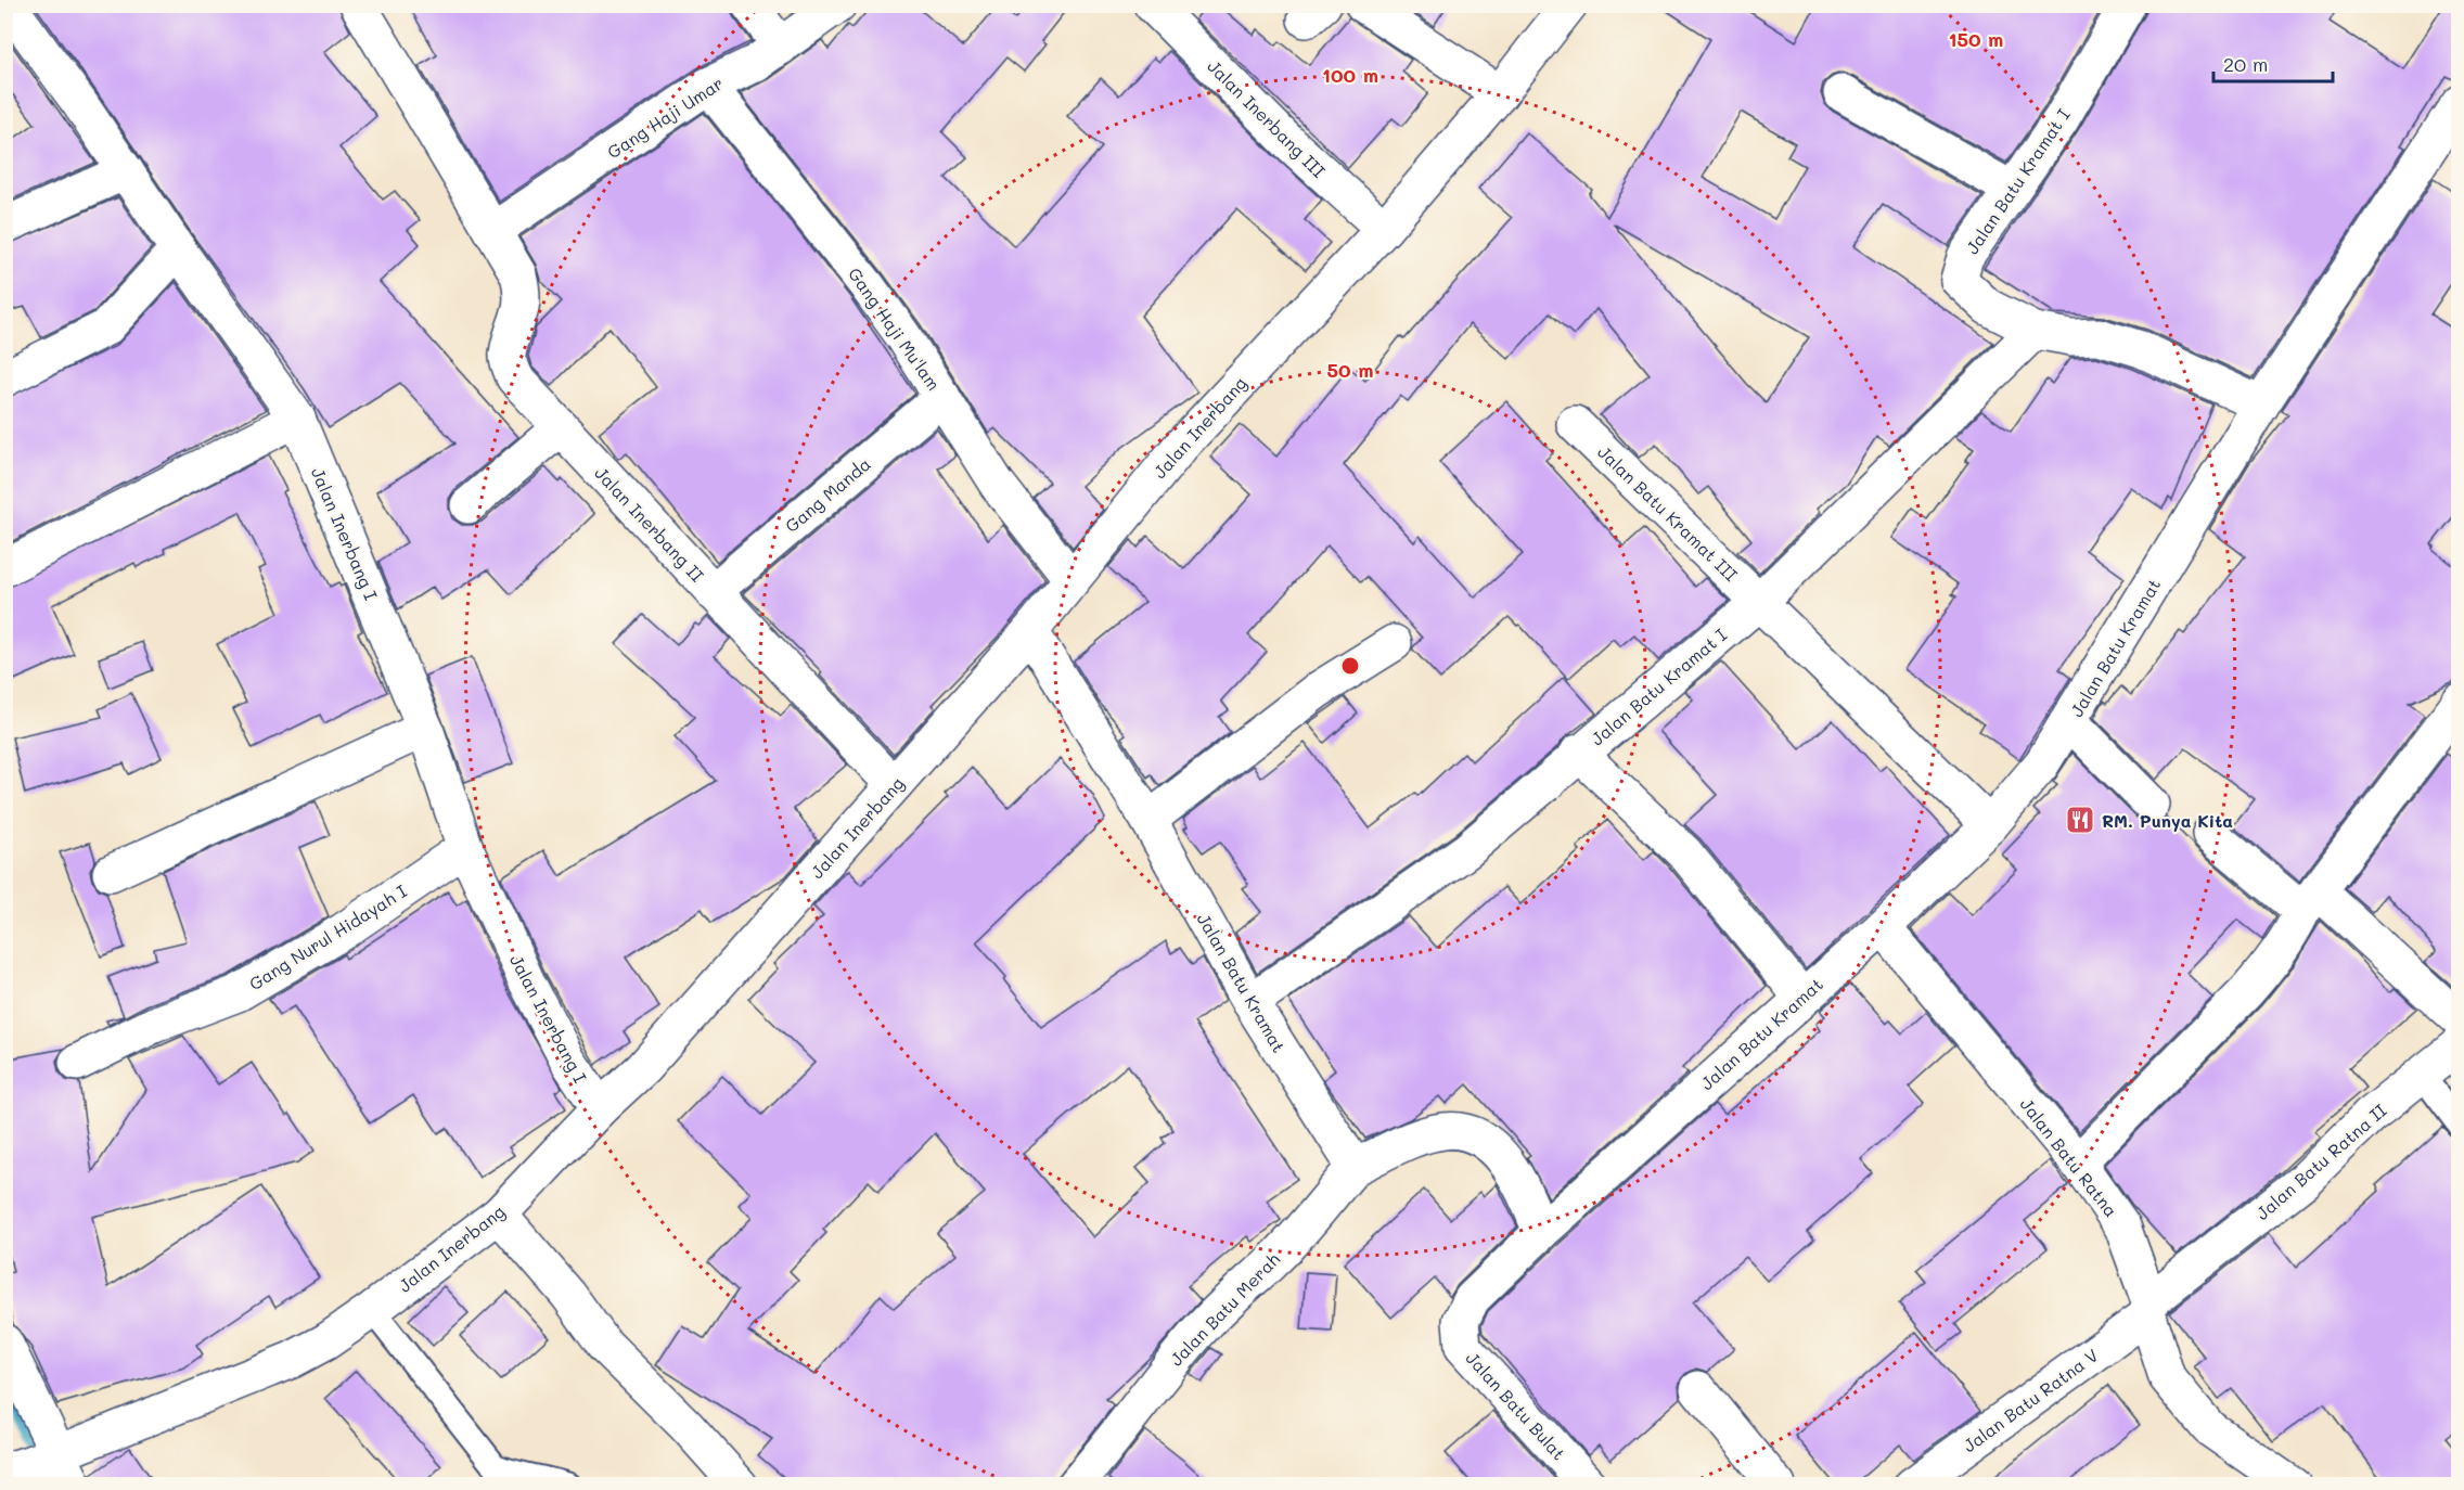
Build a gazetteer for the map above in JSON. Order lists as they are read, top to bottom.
{
  "streets": {
    "street": [
      "Gang Haji Umar",
      "Jalan Inerbang III",
      "Jalan Batu Kramat I",
      "Gang Haji Mu'lam",
      "Jalan Inerbang",
      "Gang Manda",
      "Jalan Batu Kramat III",
      "Jalan Inerbang II",
      "Jalan Inerbang I",
      "Jalan Batu Kramat",
      "Gang Nurul Hidayah I",
      "Jalan Batu Ratna",
      "Jalan Batu Ratna II",
      "Jalan Batu Merah",
      "Jalan Batu Ratna V",
      "Jalan Batu Bulat"
    ]
  },
  "crossings": [
    ["Gang Haji Umar", "Gang Haji Mu'lam"],
    ["Gang Haji Umar", "Jalan Inerbang II"],
    ["Jalan Inerbang III", "Jalan Inerbang"],
    ["Jalan Batu Kramat I", "Jalan Batu Kramat III"],
    ["Jalan Batu Kramat I", "Jalan Batu Kramat"],
    ["Gang Haji Mu'lam", "Jalan Inerbang"],
    ["Gang Haji Mu'lam", "Gang Manda"],
    ["Jalan Inerbang", "Jalan Inerbang II"],
    ["Jalan Inerbang", "Jalan Inerbang I"],
    ["Jalan Inerbang", "Jalan Batu Kramat"],
    ["Gang Manda", "Jalan Inerbang II"],
    ["Jalan Batu Kramat III", "Jalan Batu Kramat"],
    ["Jalan Inerbang I", "Gang Nurul Hidayah I"],
    ["Jalan Batu Kramat", "Jalan Batu Ratna"],
    ["Jalan Batu Kramat", "Jalan Batu Merah"],
    ["Jalan Batu Kramat", "Jalan Batu Bulat"],
    ["Jalan Batu Ratna", "Jalan Batu Ratna II"],
    ["Jalan Batu Ratna", "Jalan Batu Ratna V"],
    ["Jalan Batu Ratna II", "Jalan Batu Ratna V"]
  ],
  "places": {
    "restaurant": ["RM. Punya Kita"]
  },
  "scale_bar": "20 m",
  "rings": ["150 m", "100 m", "50 m"]
}
